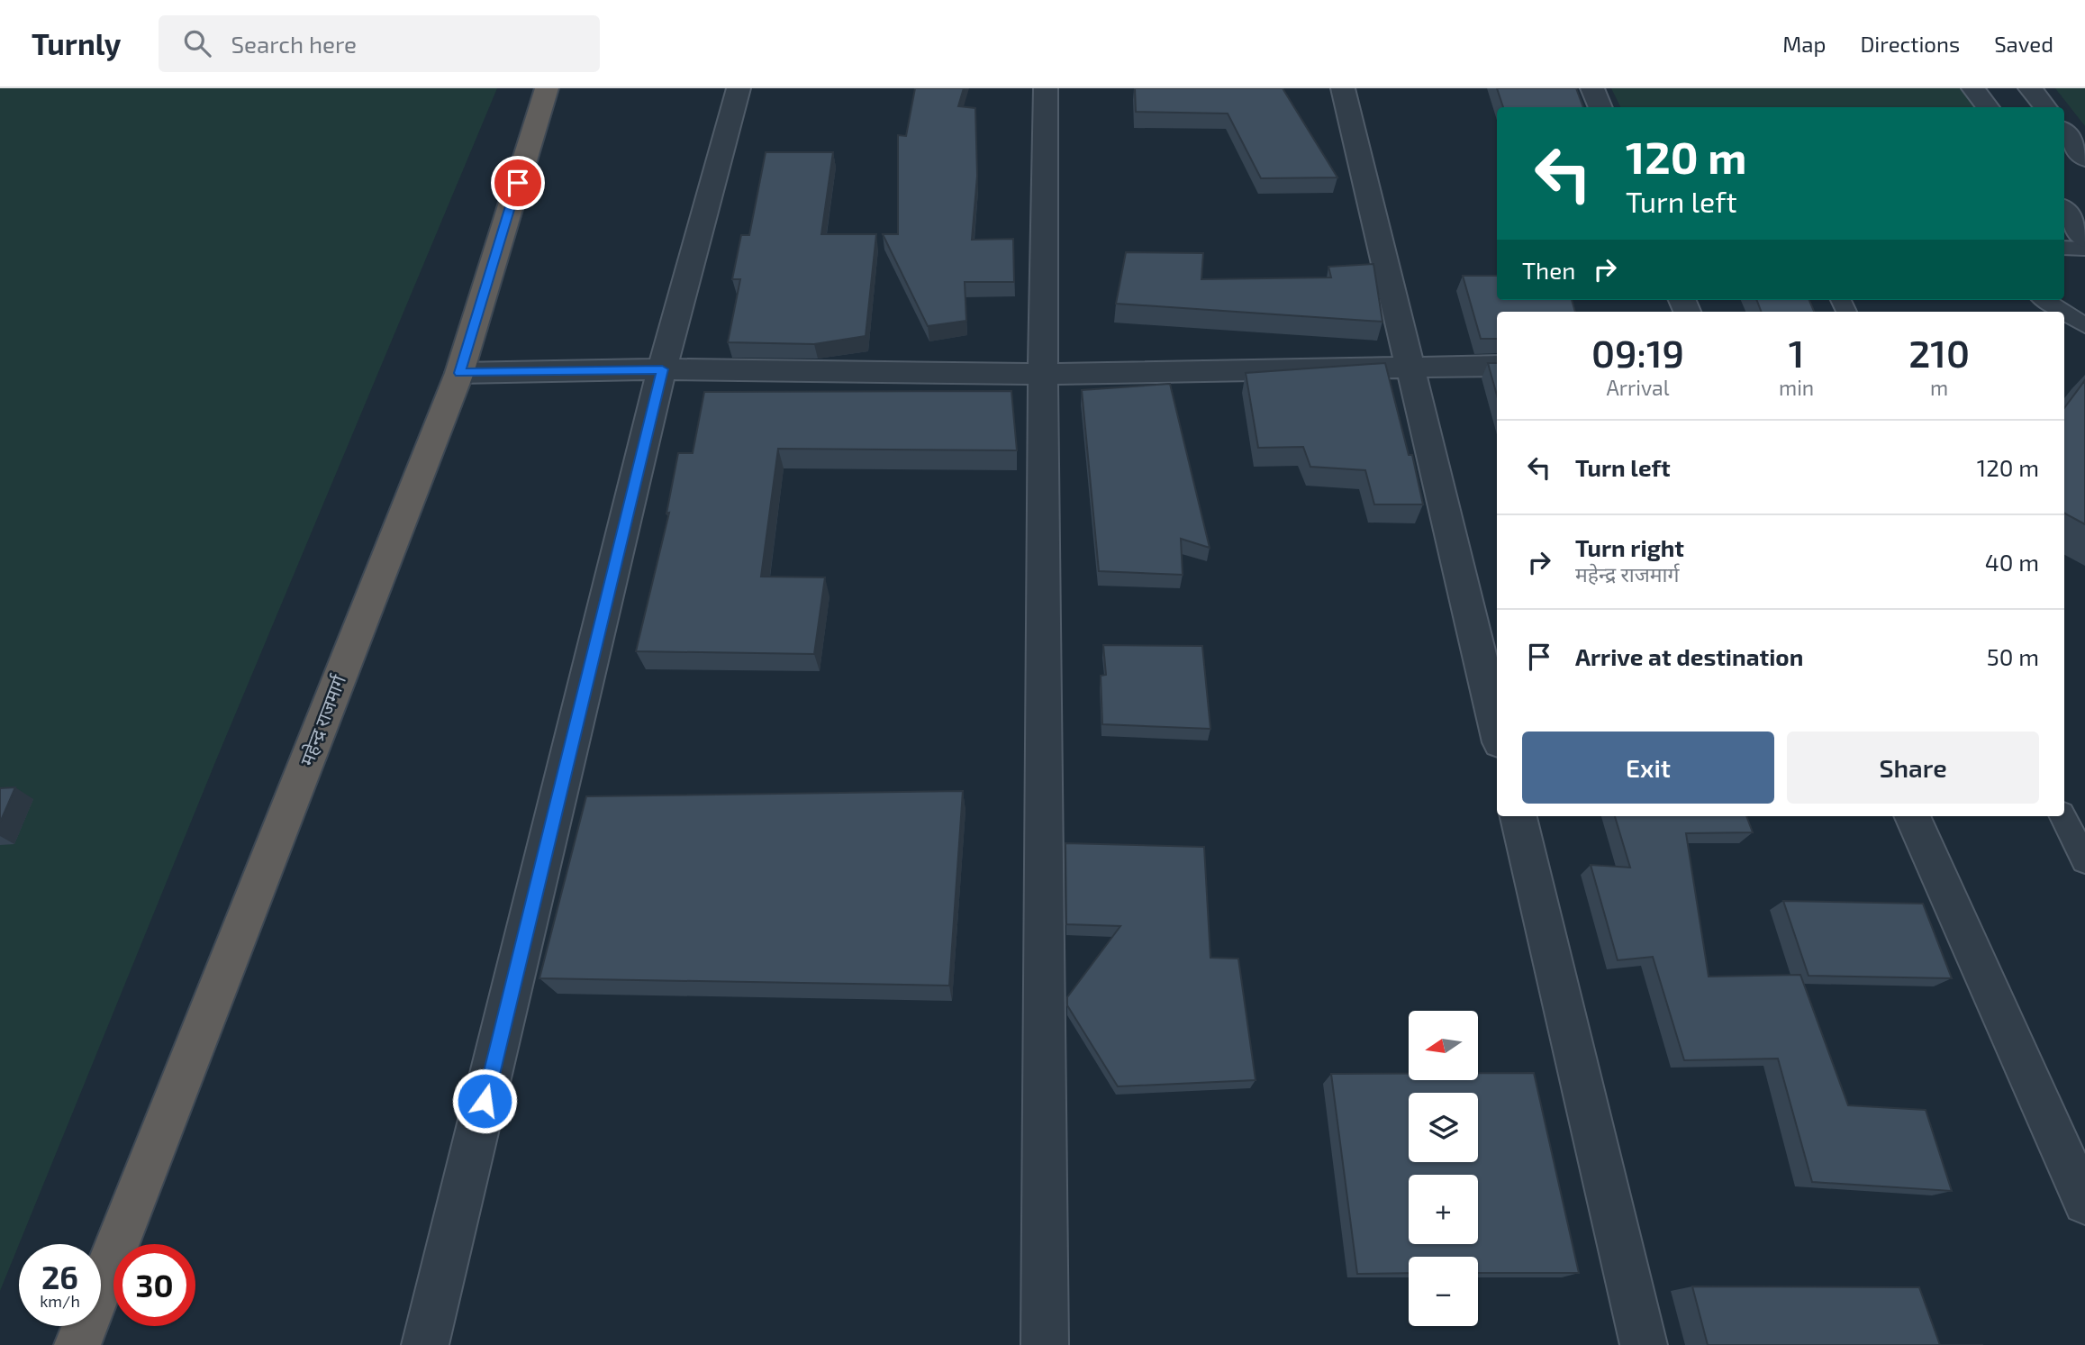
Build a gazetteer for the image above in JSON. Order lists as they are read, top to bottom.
{
  "streets": {
    "highway": ["महेन्द्र राजमार्ग"]
  },
  "north": "left",
  "page": {
    "header": "Turnly",
    "search": "Search here",
    "nav": ["Map", "Directions", "Saved"],
    "turn": ["120 m", "Turn left"],
    "then": "Then",
    "eta": [
      "09:19",
      "Arrival",
      "1",
      "min",
      "210",
      "m"
    ],
    "list": [
      {
        "name": "Turn left",
        "value": "120 m"
      },
      {
        "name": "Turn right",
        "note": "महेन्द्र राजमार्ग",
        "value": "40 m"
      },
      {
        "name": "Arrive at destination",
        "value": "50 m"
      }
    ],
    "buttons": ["Exit", "Share"],
    "map_buttons": ["+", "−"],
    "speed": "26 km/h",
    "limit": "30"
  }
}
